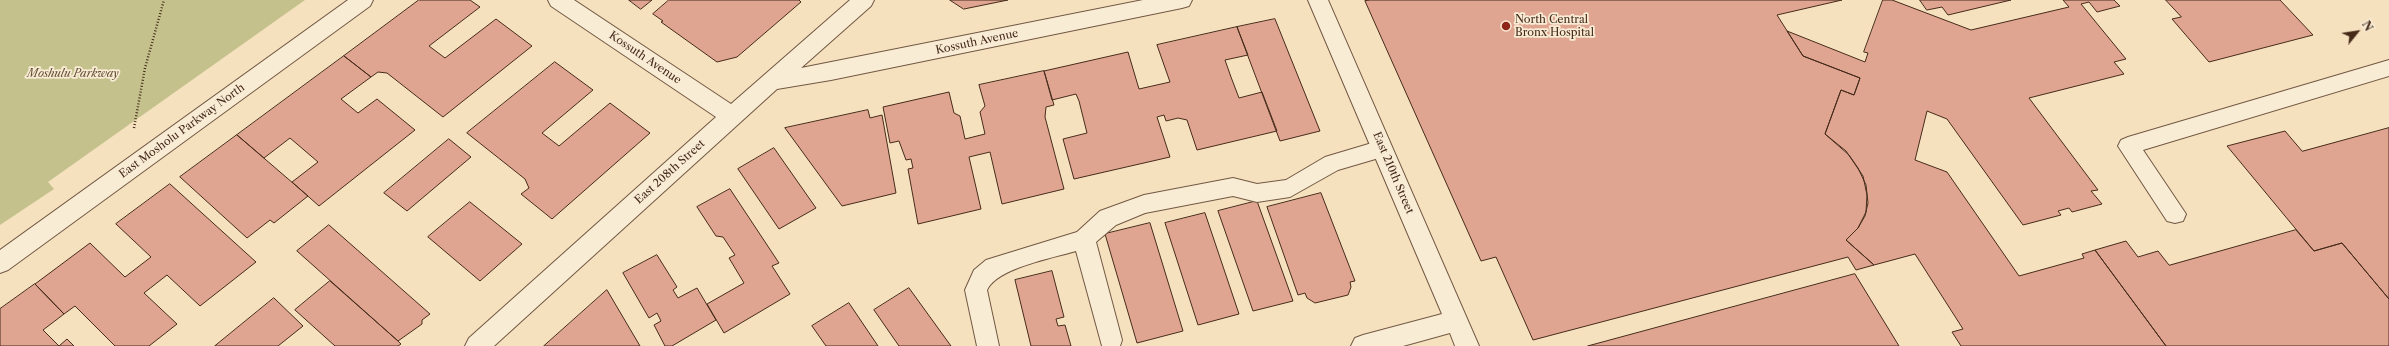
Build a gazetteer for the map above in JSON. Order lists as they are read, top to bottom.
{
  "streets": {
    "street": [
      "Kossuth Avenue",
      "East Mosholu Parkway North",
      "East 208th Street",
      "East 210th Street"
    ]
  },
  "crossings": [
    ["Kossuth Avenue", "East 208th Street"]
  ],
  "parks": ["Moshulu Parkway"],
  "places": ["North Central Bronx Hospital"],
  "north": "top right"
}
